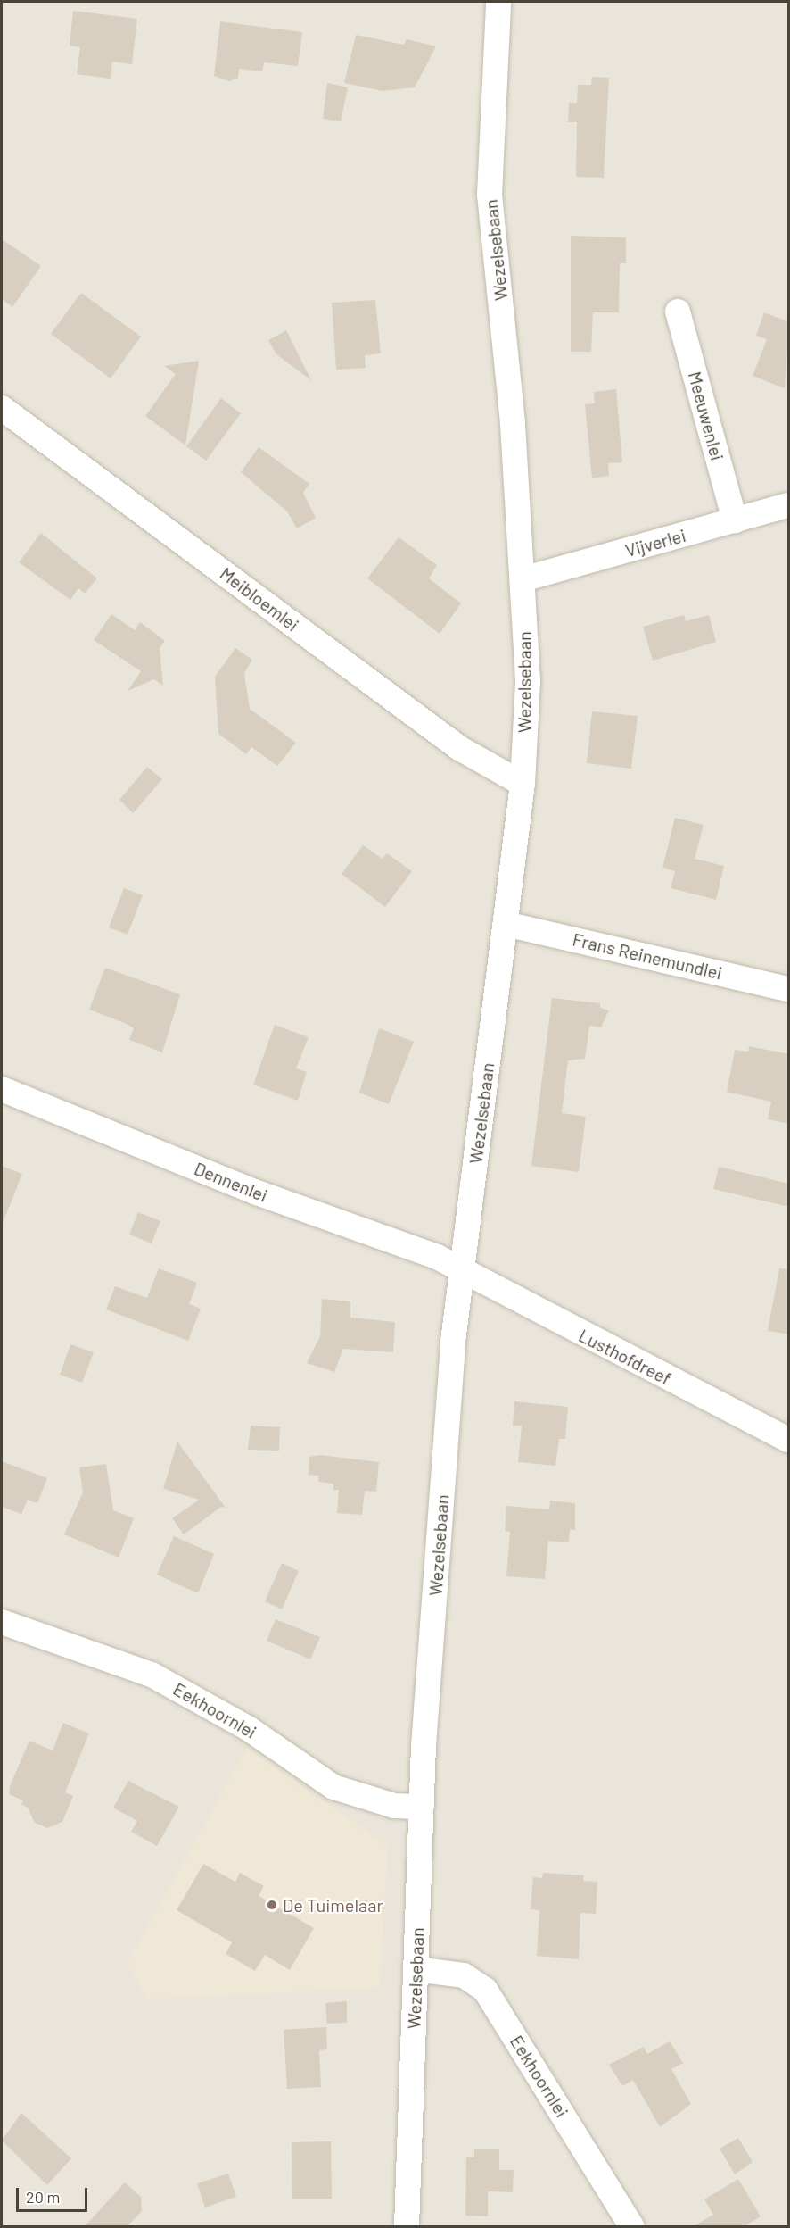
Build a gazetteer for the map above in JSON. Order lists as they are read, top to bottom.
{
  "streets": {
    "street": [
      "Wezelsebaan",
      "Meeuwenlei",
      "Vijverlei",
      "Meibloemlei",
      "Frans Reinemundlei",
      "Dennenlei",
      "Lusthofdreef",
      "Eekhoornlei"
    ]
  },
  "crossings": [
    ["Wezelsebaan", "Vijverlei"],
    ["Wezelsebaan", "Meibloemlei"],
    ["Wezelsebaan", "Frans Reinemundlei"],
    ["Wezelsebaan", "Dennenlei"],
    ["Wezelsebaan", "Lusthofdreef"],
    ["Wezelsebaan", "Eekhoornlei"],
    ["Meeuwenlei", "Vijverlei"],
    ["Dennenlei", "Lusthofdreef"]
  ],
  "places": ["De Tuimelaar"],
  "scale_bar": "20 m"
}
